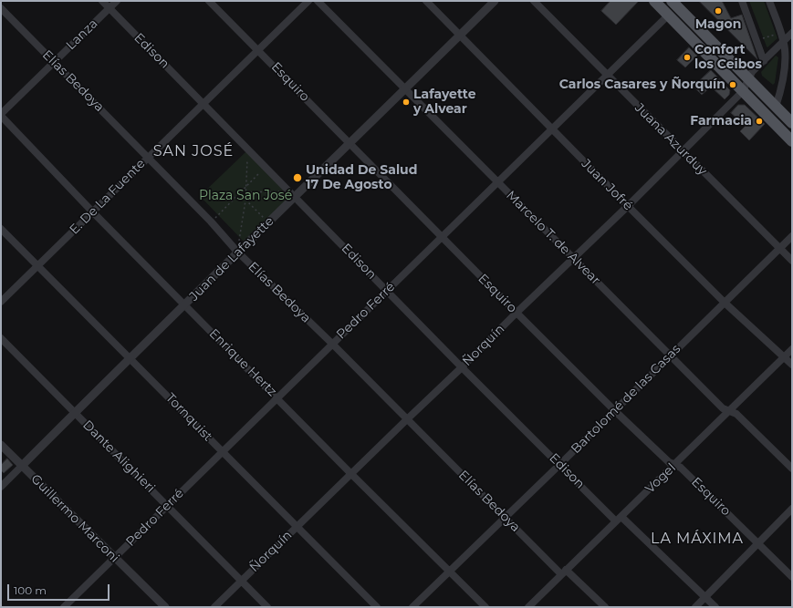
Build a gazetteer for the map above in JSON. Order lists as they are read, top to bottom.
{
  "streets": {
    "street": [
      "Lanza",
      "Edison",
      "Elías Bedoya",
      "Esquiro",
      "Juana Azurduy",
      "Juan Jofré",
      "E. De La Fuente",
      "Marcelo T. de Alvear",
      "Juan de Lafayette",
      "Pedro Ferré",
      "Ñorquín",
      "Enrique Hertz",
      "Bartolomé de las Casas",
      "Tornquist",
      "Dante Alighieri",
      "Vogel",
      "Guillermo Marconi"
    ]
  },
  "crossings": [
    ["Lanza", "Edison"],
    ["Lanza", "Elías Bedoya"],
    ["Lanza", "Enrique Hertz"],
    ["Edison", "E. De La Fuente"],
    ["Edison", "Juan de Lafayette"],
    ["Edison", "Pedro Ferré"],
    ["Edison", "Ñorquín"],
    ["Edison", "Bartolomé de las Casas"],
    ["Edison", "Vogel"],
    ["Elías Bedoya", "E. De La Fuente"],
    ["Elías Bedoya", "Juan de Lafayette"],
    ["Elías Bedoya", "Pedro Ferré"],
    ["Elías Bedoya", "Ñorquín"],
    ["Elías Bedoya", "Bartolomé de las Casas"],
    ["Elías Bedoya", "Vogel"],
    ["Esquiro", "E. De La Fuente"],
    ["Esquiro", "Juan de Lafayette"],
    ["Esquiro", "Pedro Ferré"],
    ["Esquiro", "Ñorquín"],
    ["Esquiro", "Bartolomé de las Casas"],
    ["Esquiro", "Vogel"],
    ["Juana Azurduy", "Pedro Ferré"],
    ["Juana Azurduy", "Ñorquín"],
    ["Juana Azurduy", "Bartolomé de las Casas"],
    ["Juan Jofré", "Juan de Lafayette"],
    ["Juan Jofré", "Pedro Ferré"],
    ["Juan Jofré", "Ñorquín"],
    ["Juan Jofré", "Bartolomé de las Casas"],
    ["Juan Jofré", "Vogel"],
    ["E. De La Fuente", "Enrique Hertz"],
    ["E. De La Fuente", "Tornquist"],
    ["Marcelo T. de Alvear", "Juan de Lafayette"],
    ["Marcelo T. de Alvear", "Pedro Ferré"],
    ["Marcelo T. de Alvear", "Ñorquín"],
    ["Marcelo T. de Alvear", "Bartolomé de las Casas"],
    ["Marcelo T. de Alvear", "Vogel"],
    ["Juan de Lafayette", "Enrique Hertz"],
    ["Juan de Lafayette", "Tornquist"],
    ["Juan de Lafayette", "Dante Alighieri"],
    ["Juan de Lafayette", "Guillermo Marconi"],
    ["Pedro Ferré", "Enrique Hertz"],
    ["Pedro Ferré", "Tornquist"],
    ["Pedro Ferré", "Dante Alighieri"],
    ["Pedro Ferré", "Guillermo Marconi"],
    ["Ñorquín", "Enrique Hertz"],
    ["Ñorquín", "Tornquist"],
    ["Ñorquín", "Dante Alighieri"],
    ["Enrique Hertz", "Bartolomé de las Casas"]
  ],
  "districts": ["SAN JOSÉ", "LA MÁXIMA"],
  "parks": ["Plaza San José"],
  "places": [
    "Magon",
    "Confort los Ceibos",
    "Carlos Casares y Ñorquín",
    "Lafayette y Alvear",
    "Farmacia",
    "Unidad De Salud 17 De Agosto"
  ],
  "scale_bar": "100 m"
}
